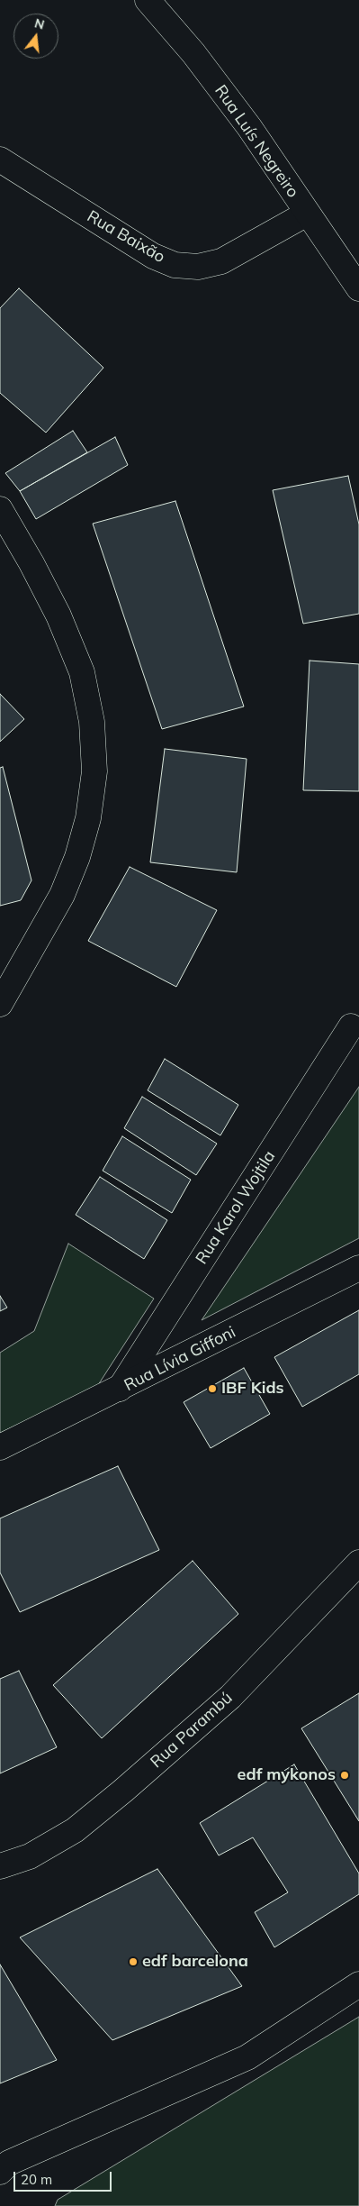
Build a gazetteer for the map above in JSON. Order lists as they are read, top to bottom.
{
  "streets": {
    "street": [
      "Rua Luís Negreiro",
      "Rua Baixão",
      "Rua Karol Wojtila",
      "Rua Lívia Giffoni",
      "Rua Parambú"
    ]
  },
  "crossings": [
    ["Rua Luís Negreiro", "Rua Baixão"],
    ["Rua Karol Wojtila", "Rua Lívia Giffoni"]
  ],
  "places": ["IBF Kids", "edf mykonos", "edf barcelona"],
  "scale_bar": "20 m",
  "north": "top"
}
